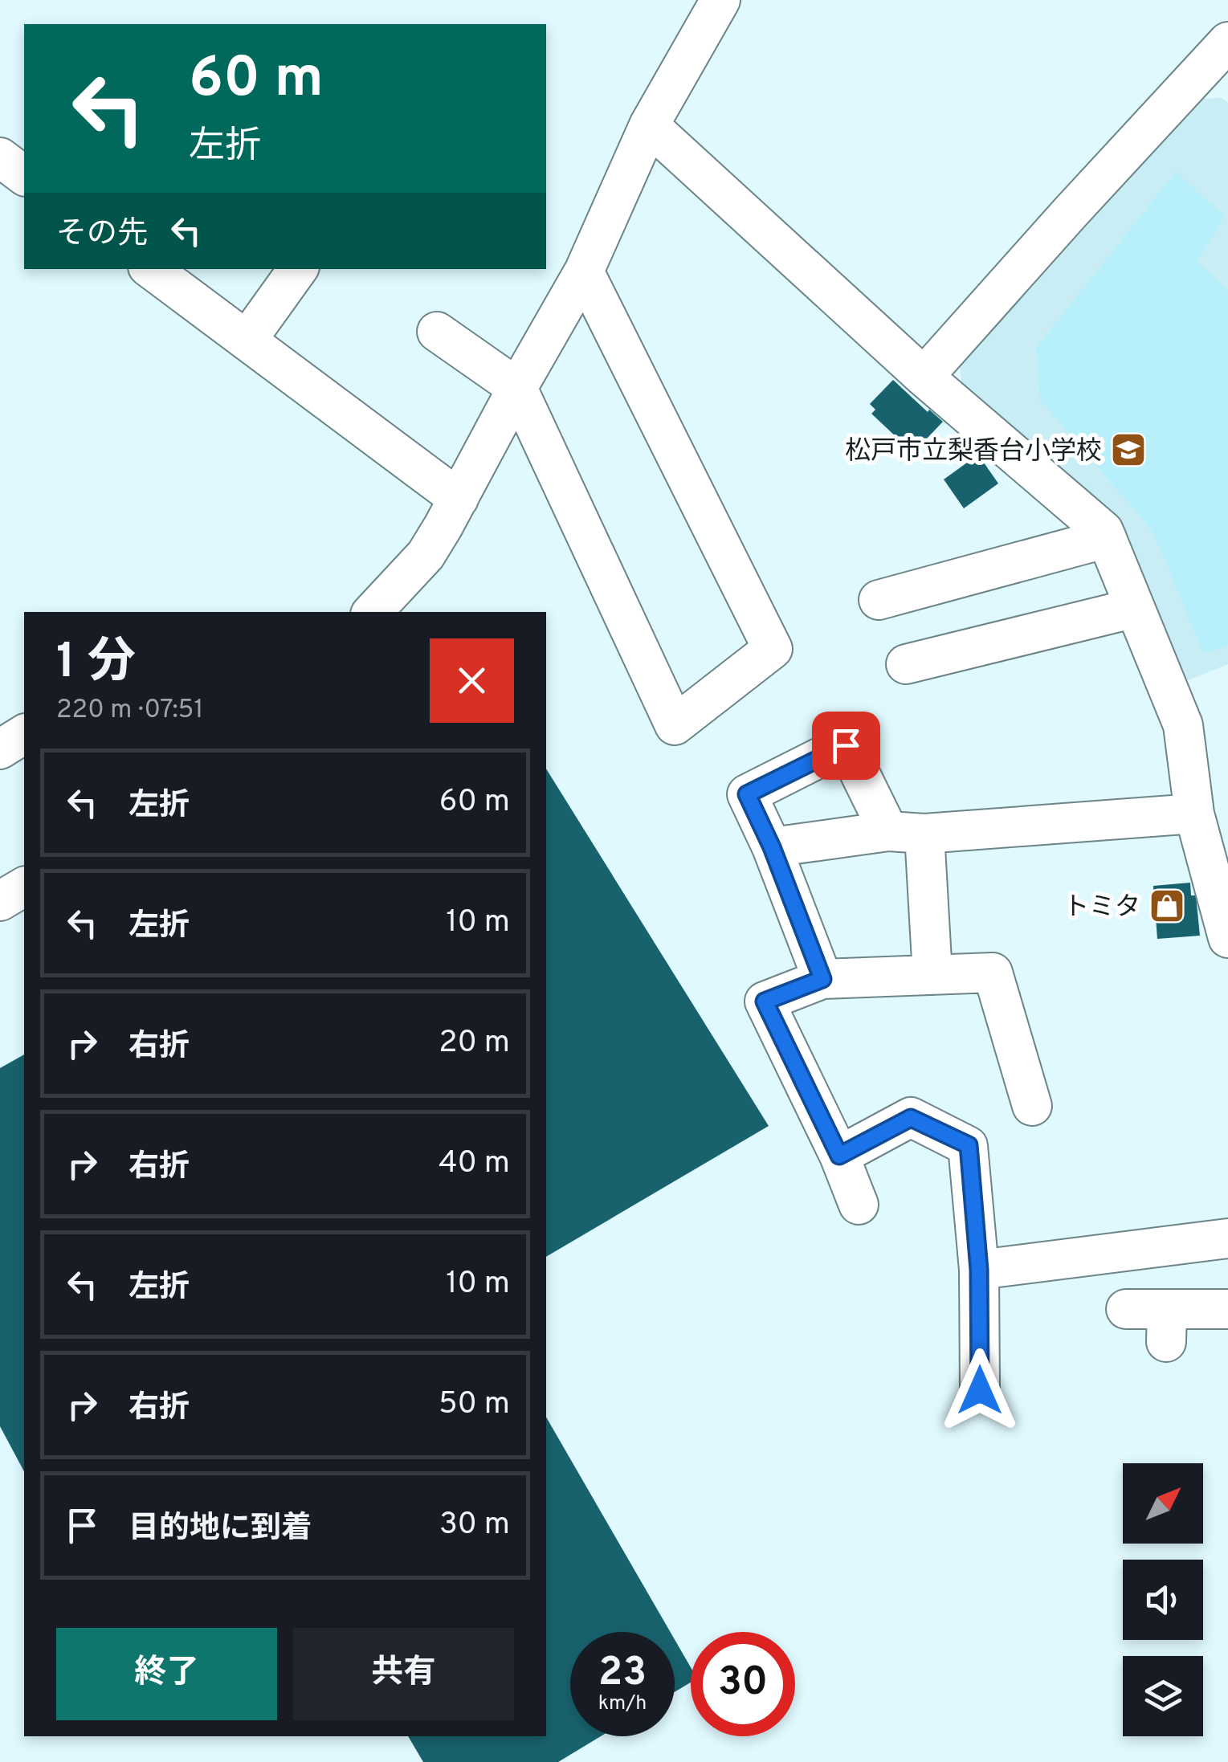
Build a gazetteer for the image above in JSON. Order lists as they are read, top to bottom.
{
  "places": {
    "school or university": ["松戸市立梨香台小学校"],
    "shop": ["トミタ"]
  },
  "north": "top right",
  "page": {
    "turn": ["60 m", "左折"],
    "then": "その先",
    "heading": ["1 分", "220 m · 07:51"],
    "list": [
      {
        "name": "左折",
        "value": "60 m"
      },
      {
        "name": "左折",
        "value": "10 m"
      },
      {
        "name": "右折",
        "value": "20 m"
      },
      {
        "name": "右折",
        "value": "40 m"
      },
      {
        "name": "左折",
        "value": "10 m"
      },
      {
        "name": "右折",
        "value": "50 m"
      },
      {
        "name": "目的地に到着",
        "value": "30 m"
      }
    ],
    "buttons": ["終了", "共有"],
    "speed": "23 km/h",
    "limit": "30"
  }
}
